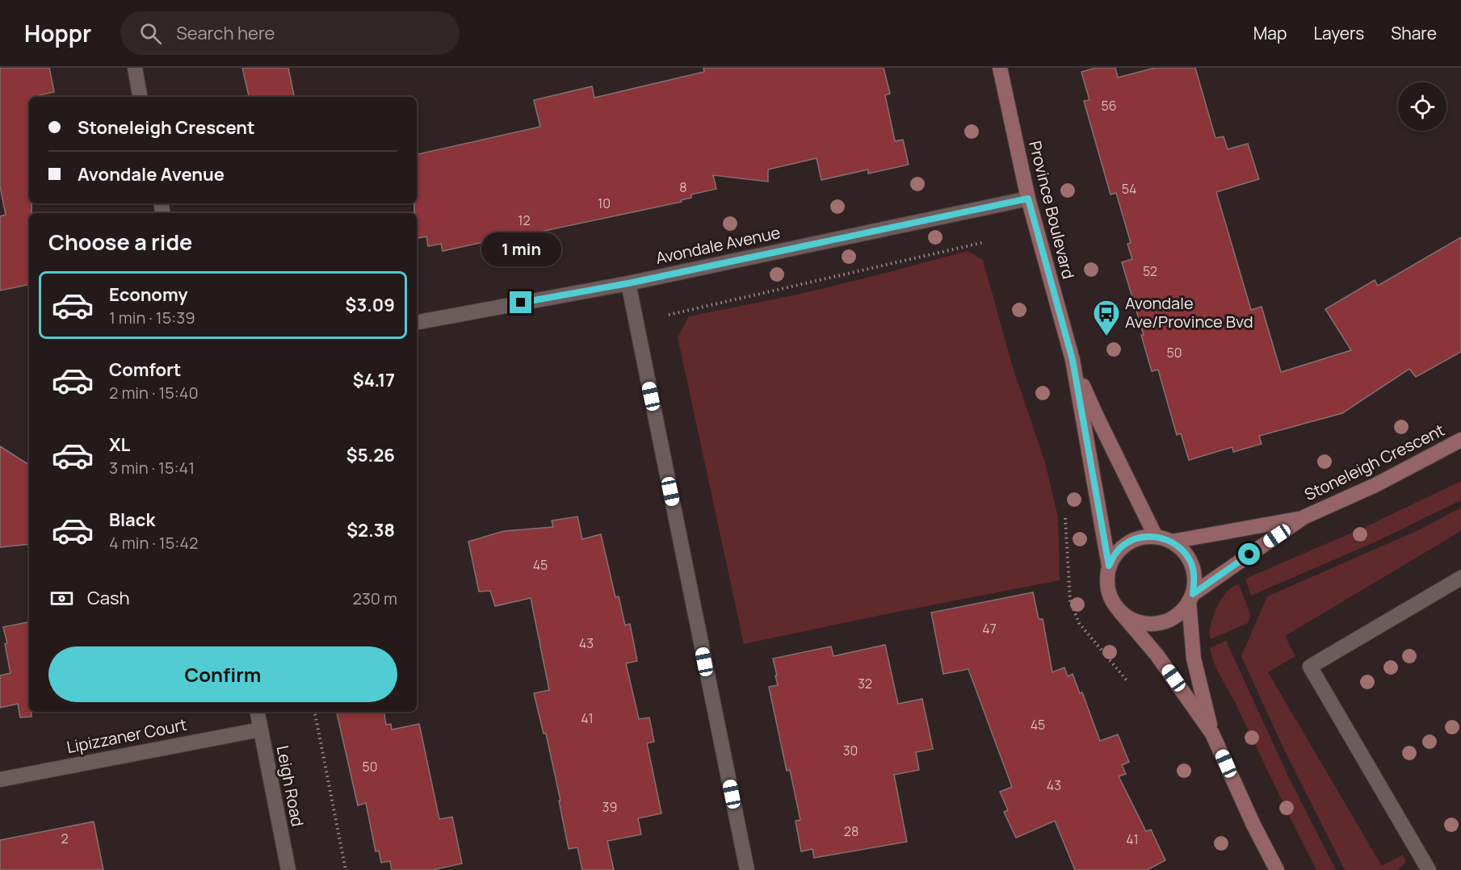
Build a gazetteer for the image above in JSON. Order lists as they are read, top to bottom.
{
  "streets": {
    "street": [
      "Province Boulevard",
      "Avondale Avenue",
      "Stoneleigh Crescent",
      "Lipizzaner Court",
      "Leigh Road"
    ]
  },
  "crossings": [
    ["Province Boulevard", "Avondale Avenue"],
    ["Province Boulevard", "Stoneleigh Crescent"],
    ["Lipizzaner Court", "Leigh Road"]
  ],
  "places": {
    "bus stop": ["Avondale Ave/Province Bvd"]
  },
  "house_numbers": [
    "56",
    "8",
    "54",
    "10",
    "12",
    "52",
    "50",
    "45",
    "47",
    "43",
    "32",
    "41",
    "45",
    "30",
    "50",
    "43",
    "39",
    "28",
    "2",
    "41"
  ],
  "page": {
    "header": "Hoppr",
    "search": "Search here",
    "nav": ["Map", "Layers", "Share"],
    "banner": ["Stoneleigh Crescent", "Avondale Avenue"],
    "heading": "Choose a ride",
    "bubble": "1 min",
    "list": [
      {
        "name": "Economy",
        "note": "1 min · 15:39",
        "value": "$3.09"
      },
      {
        "name": "Comfort",
        "note": "2 min · 15:40",
        "value": "$4.17"
      },
      {
        "name": "XL",
        "note": "3 min · 15:41",
        "value": "$5.26"
      },
      {
        "name": "Black",
        "note": "4 min · 15:42",
        "value": "$2.38"
      }
    ],
    "pay": ["Cash", "230 m"],
    "buttons": "Confirm"
  }
}
